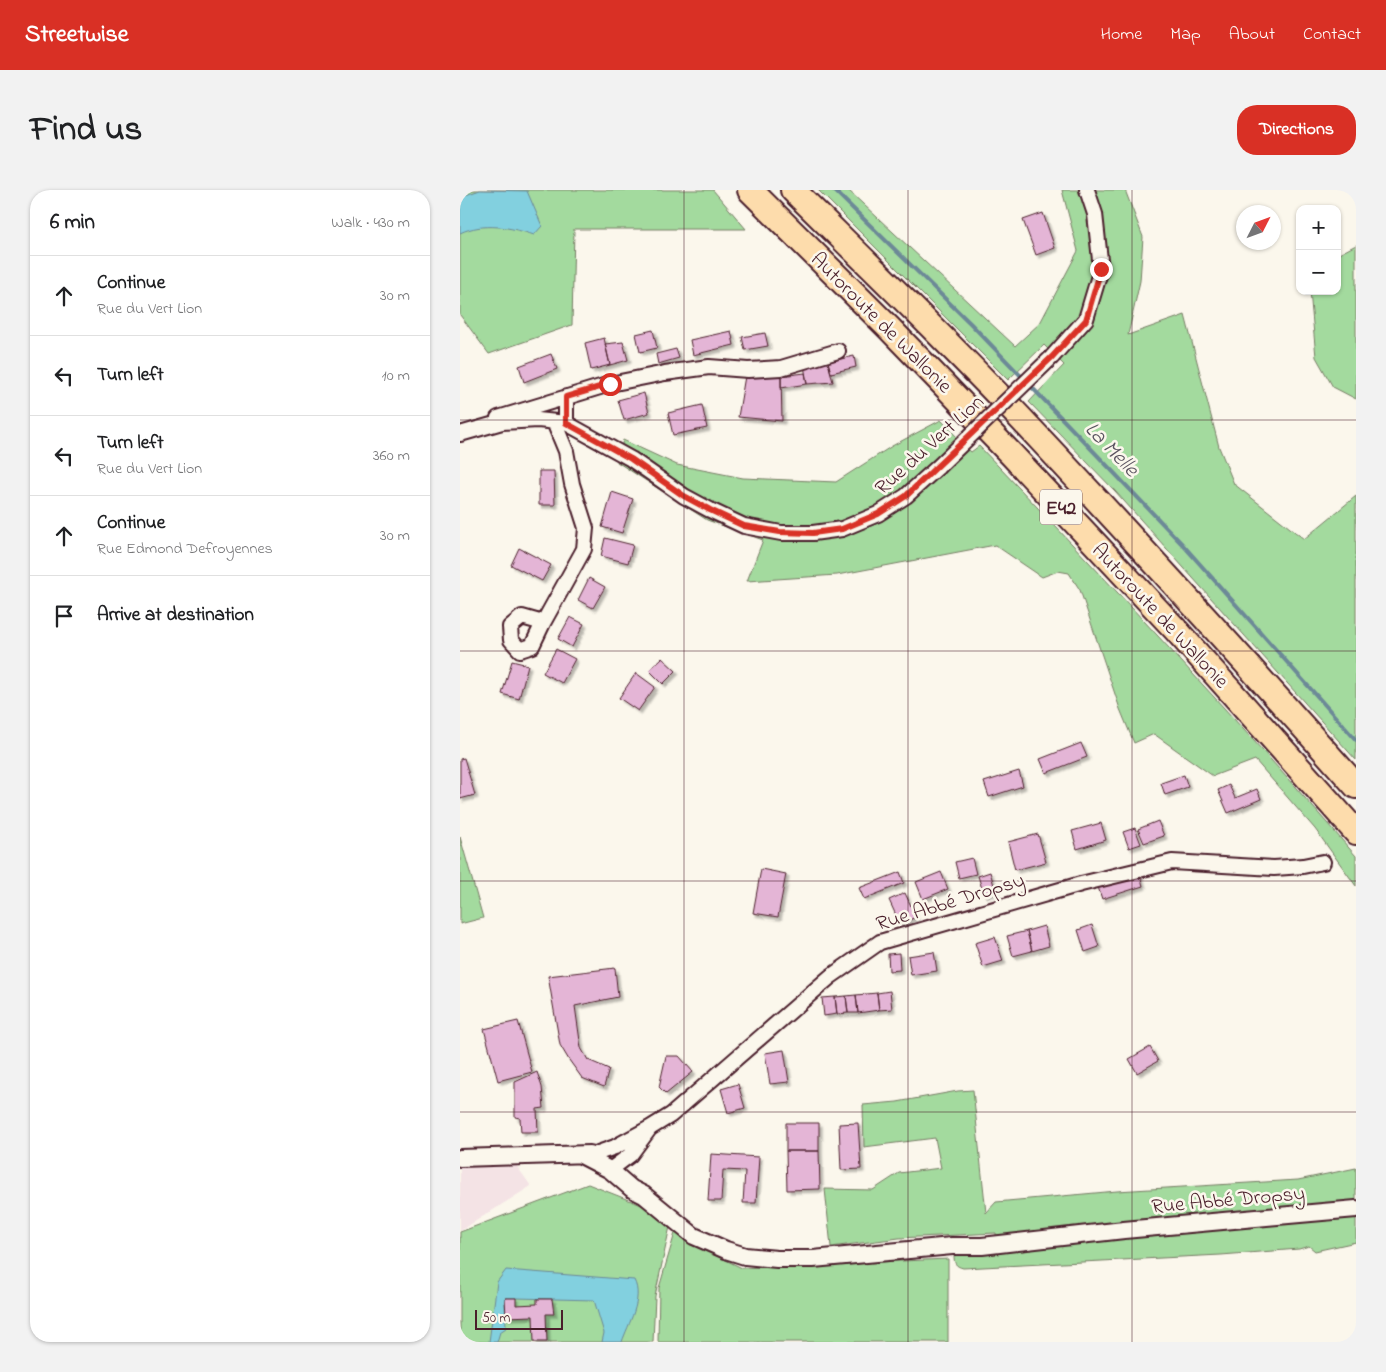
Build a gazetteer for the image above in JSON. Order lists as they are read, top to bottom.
{
  "streets": {
    "highway": ["Autoroute de Wallonie", "E42"],
    "street": ["Rue du Vert Lion", "Rue Abbé Dropsy"]
  },
  "water": ["La Melle"],
  "scale_bar": "50 m",
  "north": "top right",
  "page": {
    "header": "Streetwise",
    "nav": [
      "Home",
      "Map",
      "About",
      "Contact"
    ],
    "title": "Find us",
    "buttons": "Directions",
    "heading": ["6 min", "Walk · 430 m"],
    "map_buttons": ["+", "−"],
    "list": [
      ["Continue", "Rue du Vert Lion", "30 m"],
      ["Turn left", "10 m"],
      ["Turn left", "Rue du Vert Lion", "360 m"],
      ["Continue", "Rue Edmond Defroyennes", "30 m"],
      "Arrive at destination"
    ],
    "scale": "50 m"
  }
}
